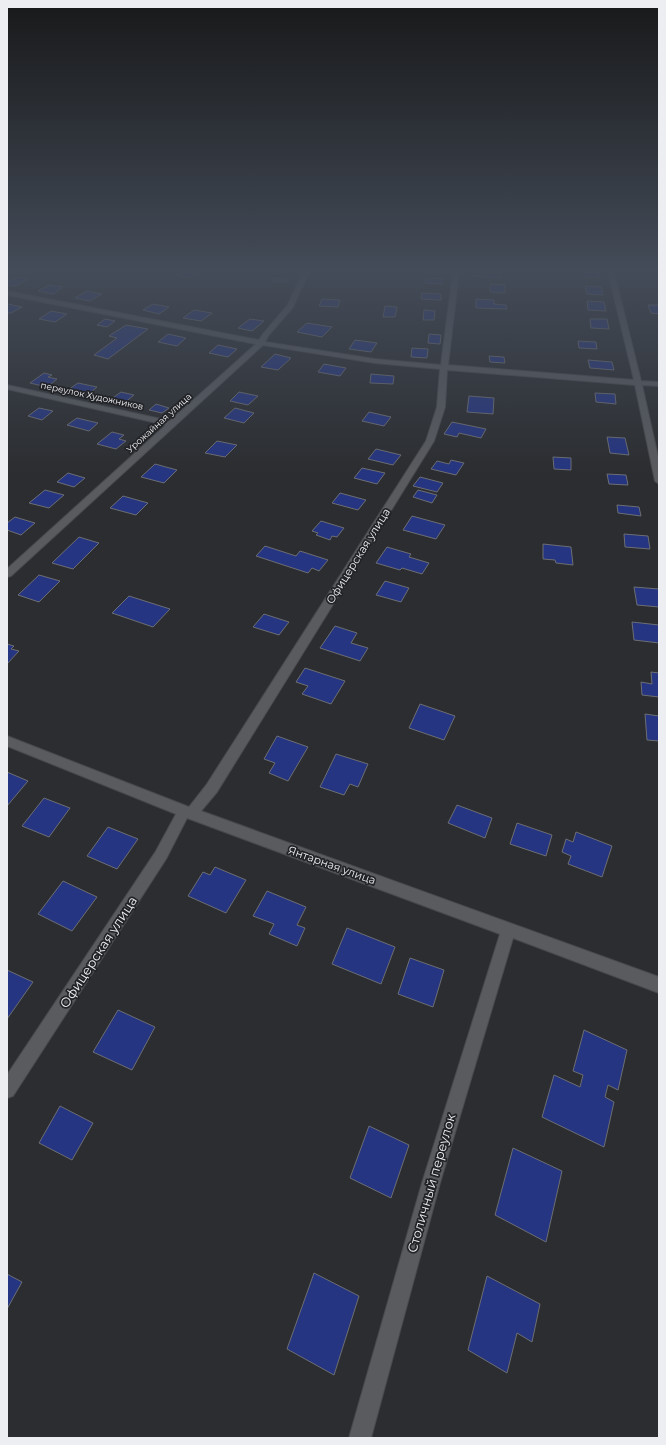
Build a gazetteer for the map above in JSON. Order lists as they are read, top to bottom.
{
  "streets": {
    "street": [
      "переулок Художников",
      "Урожайная улица",
      "Офицерская улица",
      "Янтарная улица",
      "Столичный переулок"
    ]
  },
  "crossings": [
    ["переулок Художников", "Урожайная улица"],
    ["Офицерская улица", "Янтарная улица"],
    ["Янтарная улица", "Столичный переулок"]
  ]
}
